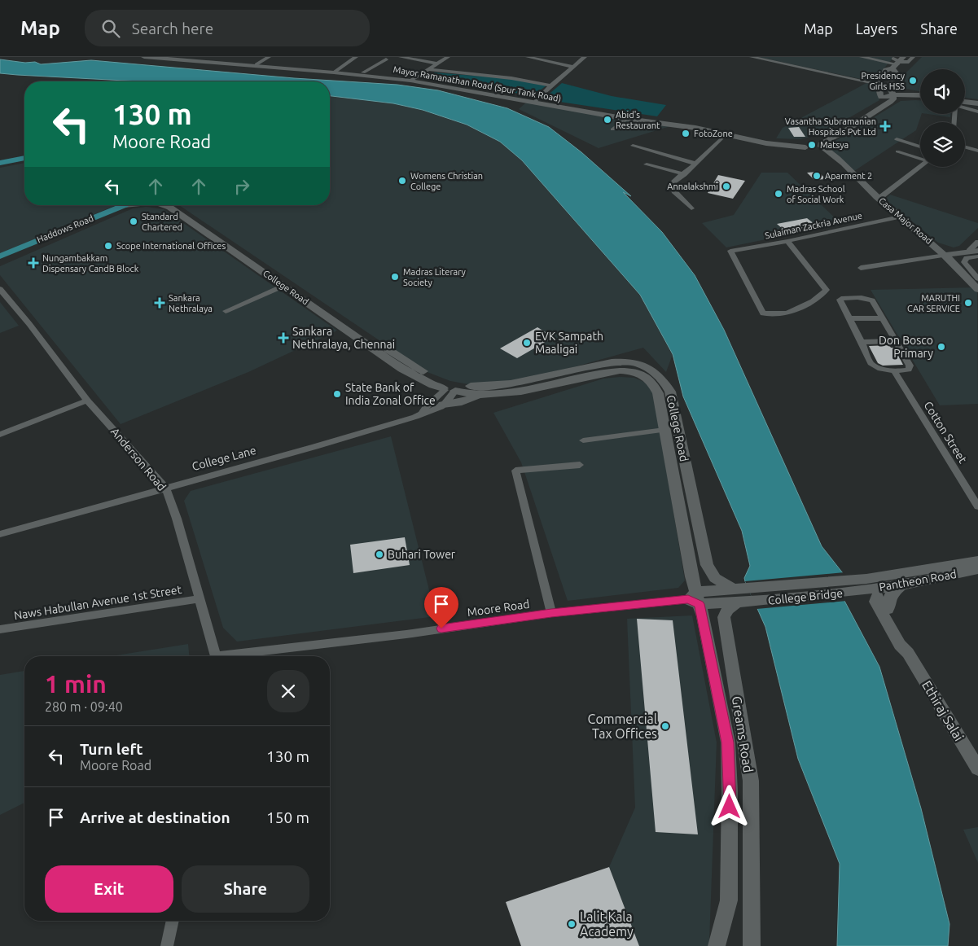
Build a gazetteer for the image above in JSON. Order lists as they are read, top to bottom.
{
  "streets": {
    "main road": [
      "Mayor Ramanathan Road (Spur Tank Road)",
      "Casa Major Road",
      "Haddows Road",
      "College Road",
      "Pantheon Road",
      "College Bridge",
      "Ethiraj Salai",
      "Greams Road"
    ],
    "street": [
      "Sulaiman Zackria Avenue",
      "Cotton Street",
      "College Lane",
      "Anderson Road",
      "Naws Habullan Avenue 1st Street",
      "Moore Road"
    ]
  },
  "crossings": [
    ["Mayor Ramanathan Road (Spur Tank Road)", "Casa Major Road"],
    ["Casa Major Road", "Sulaiman Zackria Avenue"],
    ["College Road", "College Bridge"],
    ["College Road", "Moore Road"],
    ["College Road", "Greams Road"],
    ["College Lane", "Anderson Road"],
    ["Anderson Road", "Naws Habullan Avenue 1st Street"],
    ["Pantheon Road", "College Bridge"],
    ["Pantheon Road", "Ethiraj Salai"],
    ["College Bridge", "Greams Road"],
    ["Moore Road", "Greams Road"]
  ],
  "places": {
    "other": [
      "Presidency Girls HSS",
      "Abid's Restaurant",
      "FotoZone",
      "Matsya",
      "Aparment 2",
      "Womens Christian College",
      "Annalakshmi",
      "Madras School of Social Work",
      "Standard Chartered",
      "Scope International Offices",
      "Madras Literary Society",
      "MARUTHI CAR SERVICE",
      "EVK Sampath Maaligai",
      "Don Bosco Primary",
      "State Bank of India Zonal Office",
      "Buhari Tower",
      "Commercial Tax Offices",
      "Lalit Kala Academy"
    ],
    "health": [
      "Vasantha Subramanian Hospitals Pvt Ltd",
      "Nungambakkam Dispensary CandB Block",
      "Sankara Nethralaya",
      "Sankara Nethralaya, Chennai"
    ]
  },
  "page": {
    "header": "Map",
    "search": "Search here",
    "nav": ["Map", "Layers", "Share"],
    "turn": ["130 m", "Moore Road"],
    "heading": ["1 min", "280 m · 09:40"],
    "list": [
      {
        "name": "Turn left",
        "note": "Moore Road",
        "value": "130 m"
      },
      {
        "name": "Arrive at destination",
        "value": "150 m"
      }
    ],
    "buttons": ["Exit", "Share"]
  }
}
